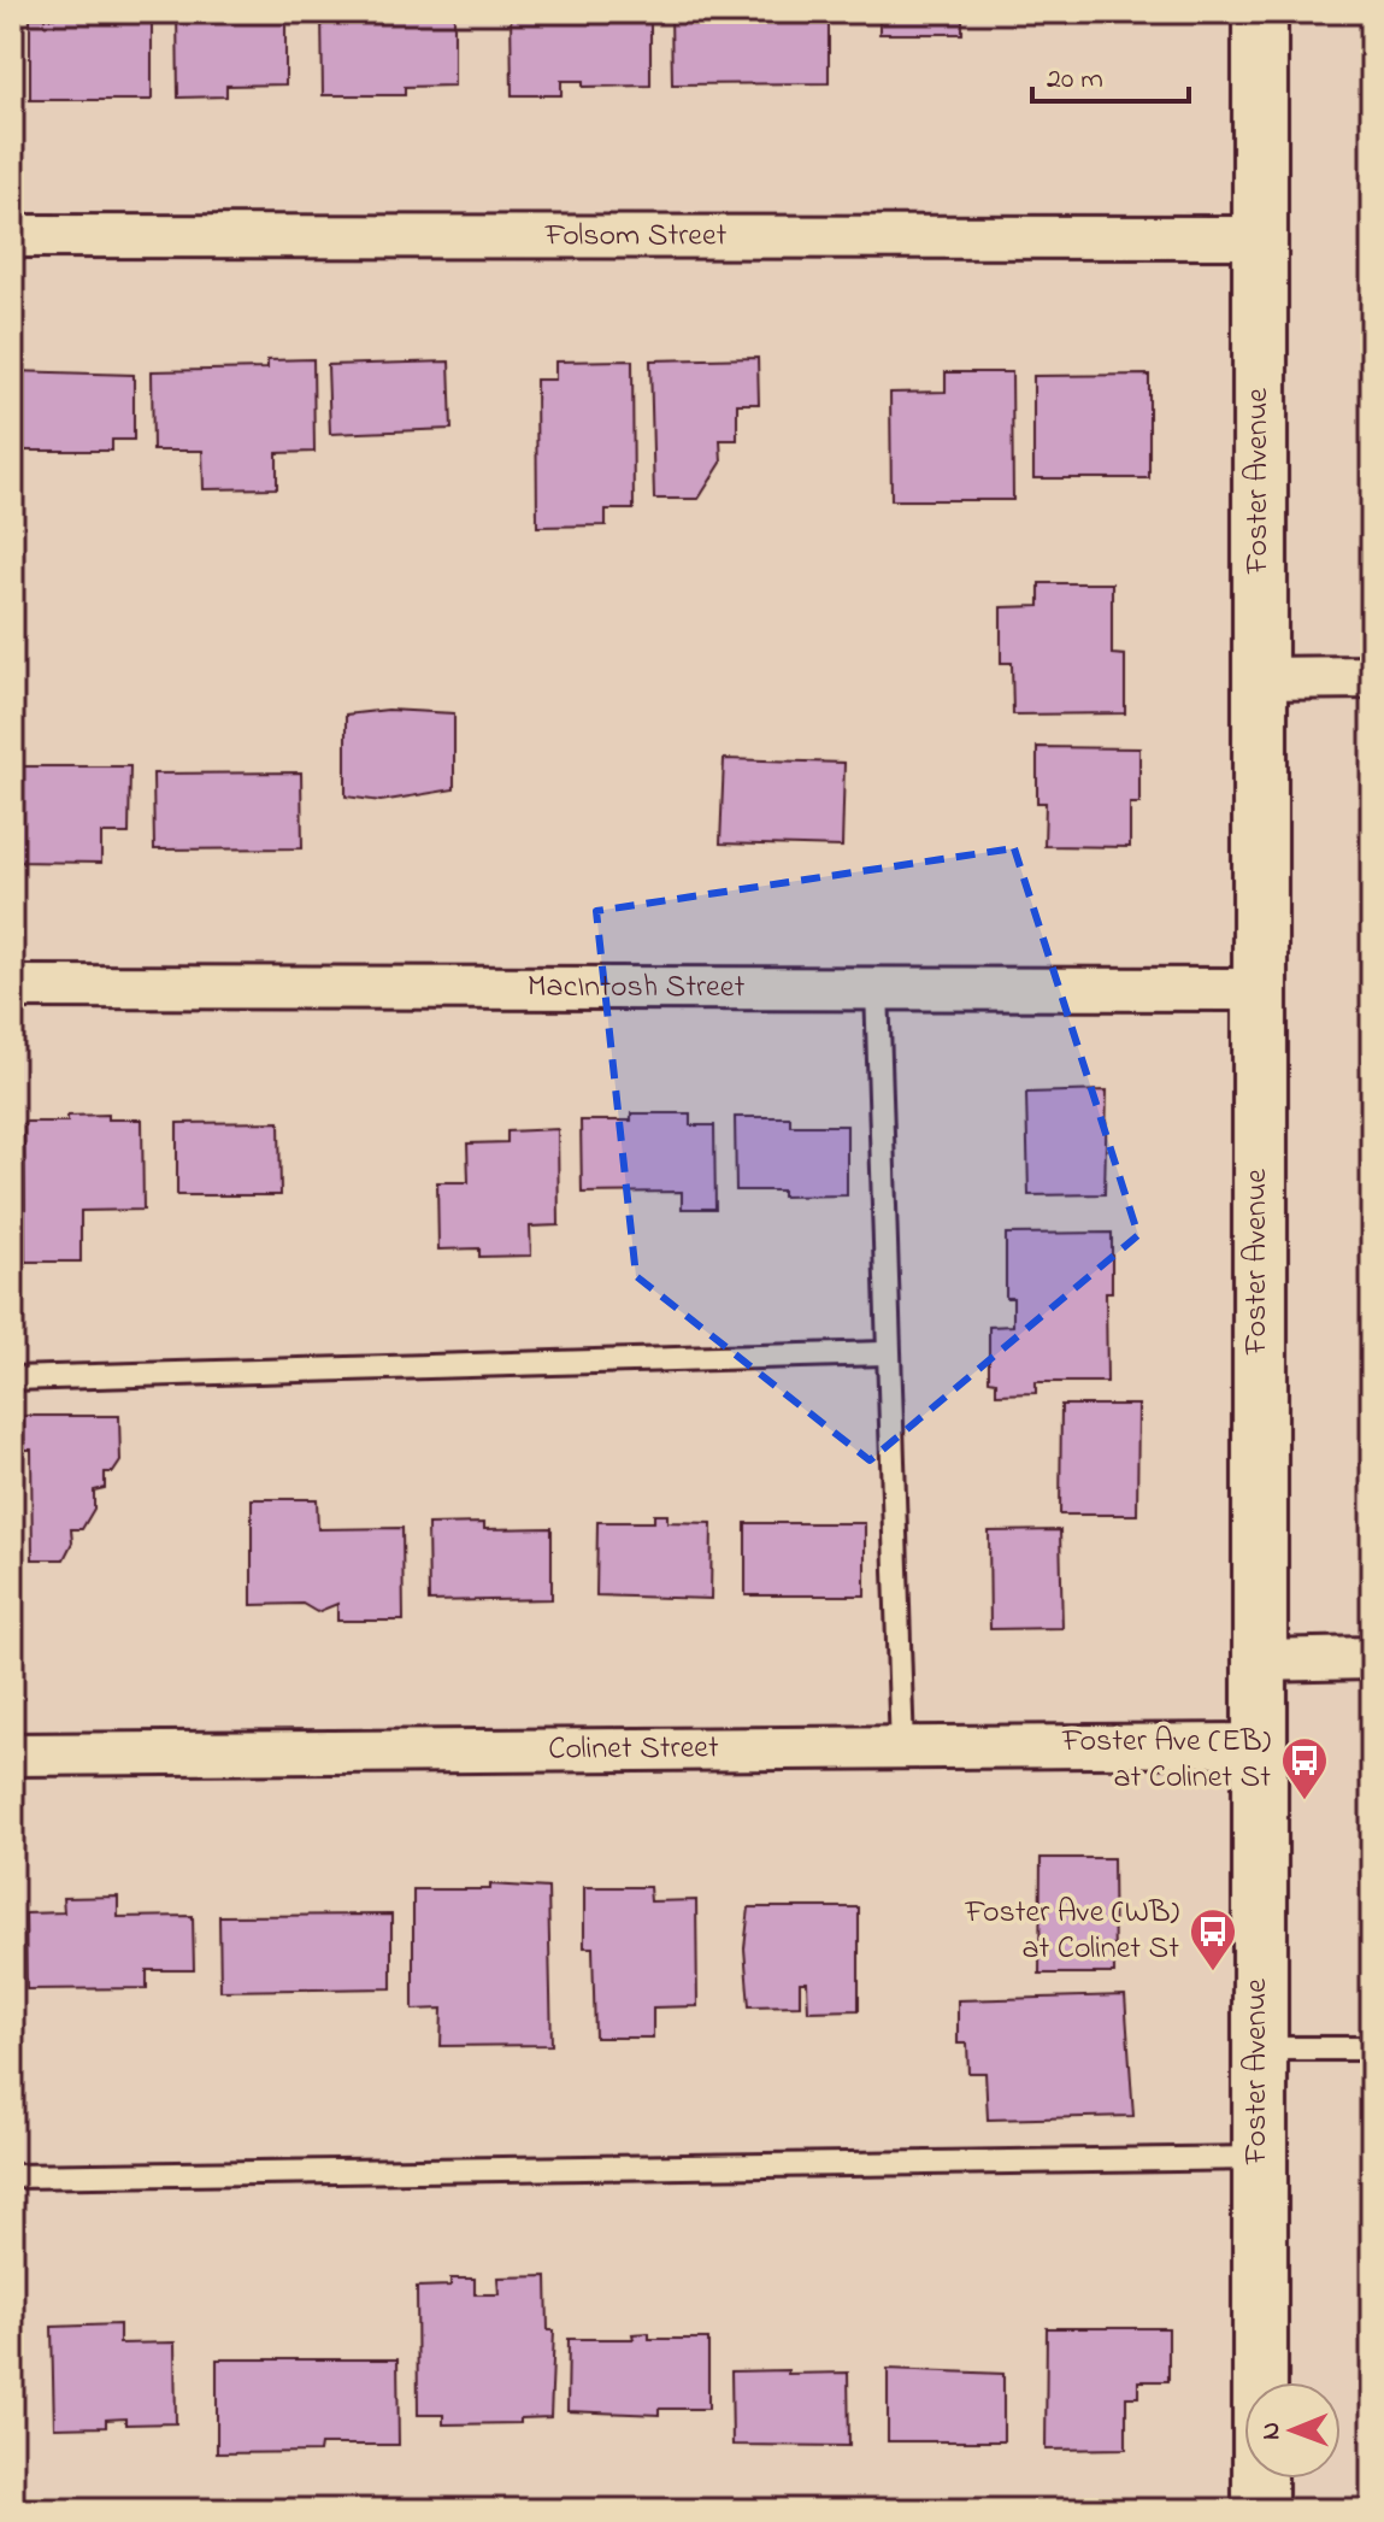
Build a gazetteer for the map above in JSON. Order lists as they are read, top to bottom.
{
  "streets": {
    "street": [
      "Folsom Street",
      "Foster Avenue",
      "MacIntosh Street",
      "Colinet Street"
    ]
  },
  "crossings": [
    ["Folsom Street", "Foster Avenue"],
    ["Foster Avenue", "MacIntosh Street"],
    ["Foster Avenue", "Colinet Street"]
  ],
  "places": {
    "bus stop": ["Foster Ave (EB) at Colinet St", "Foster Ave (WB) at Colinet St"]
  },
  "scale_bar": "20 m",
  "north": "left"
}
